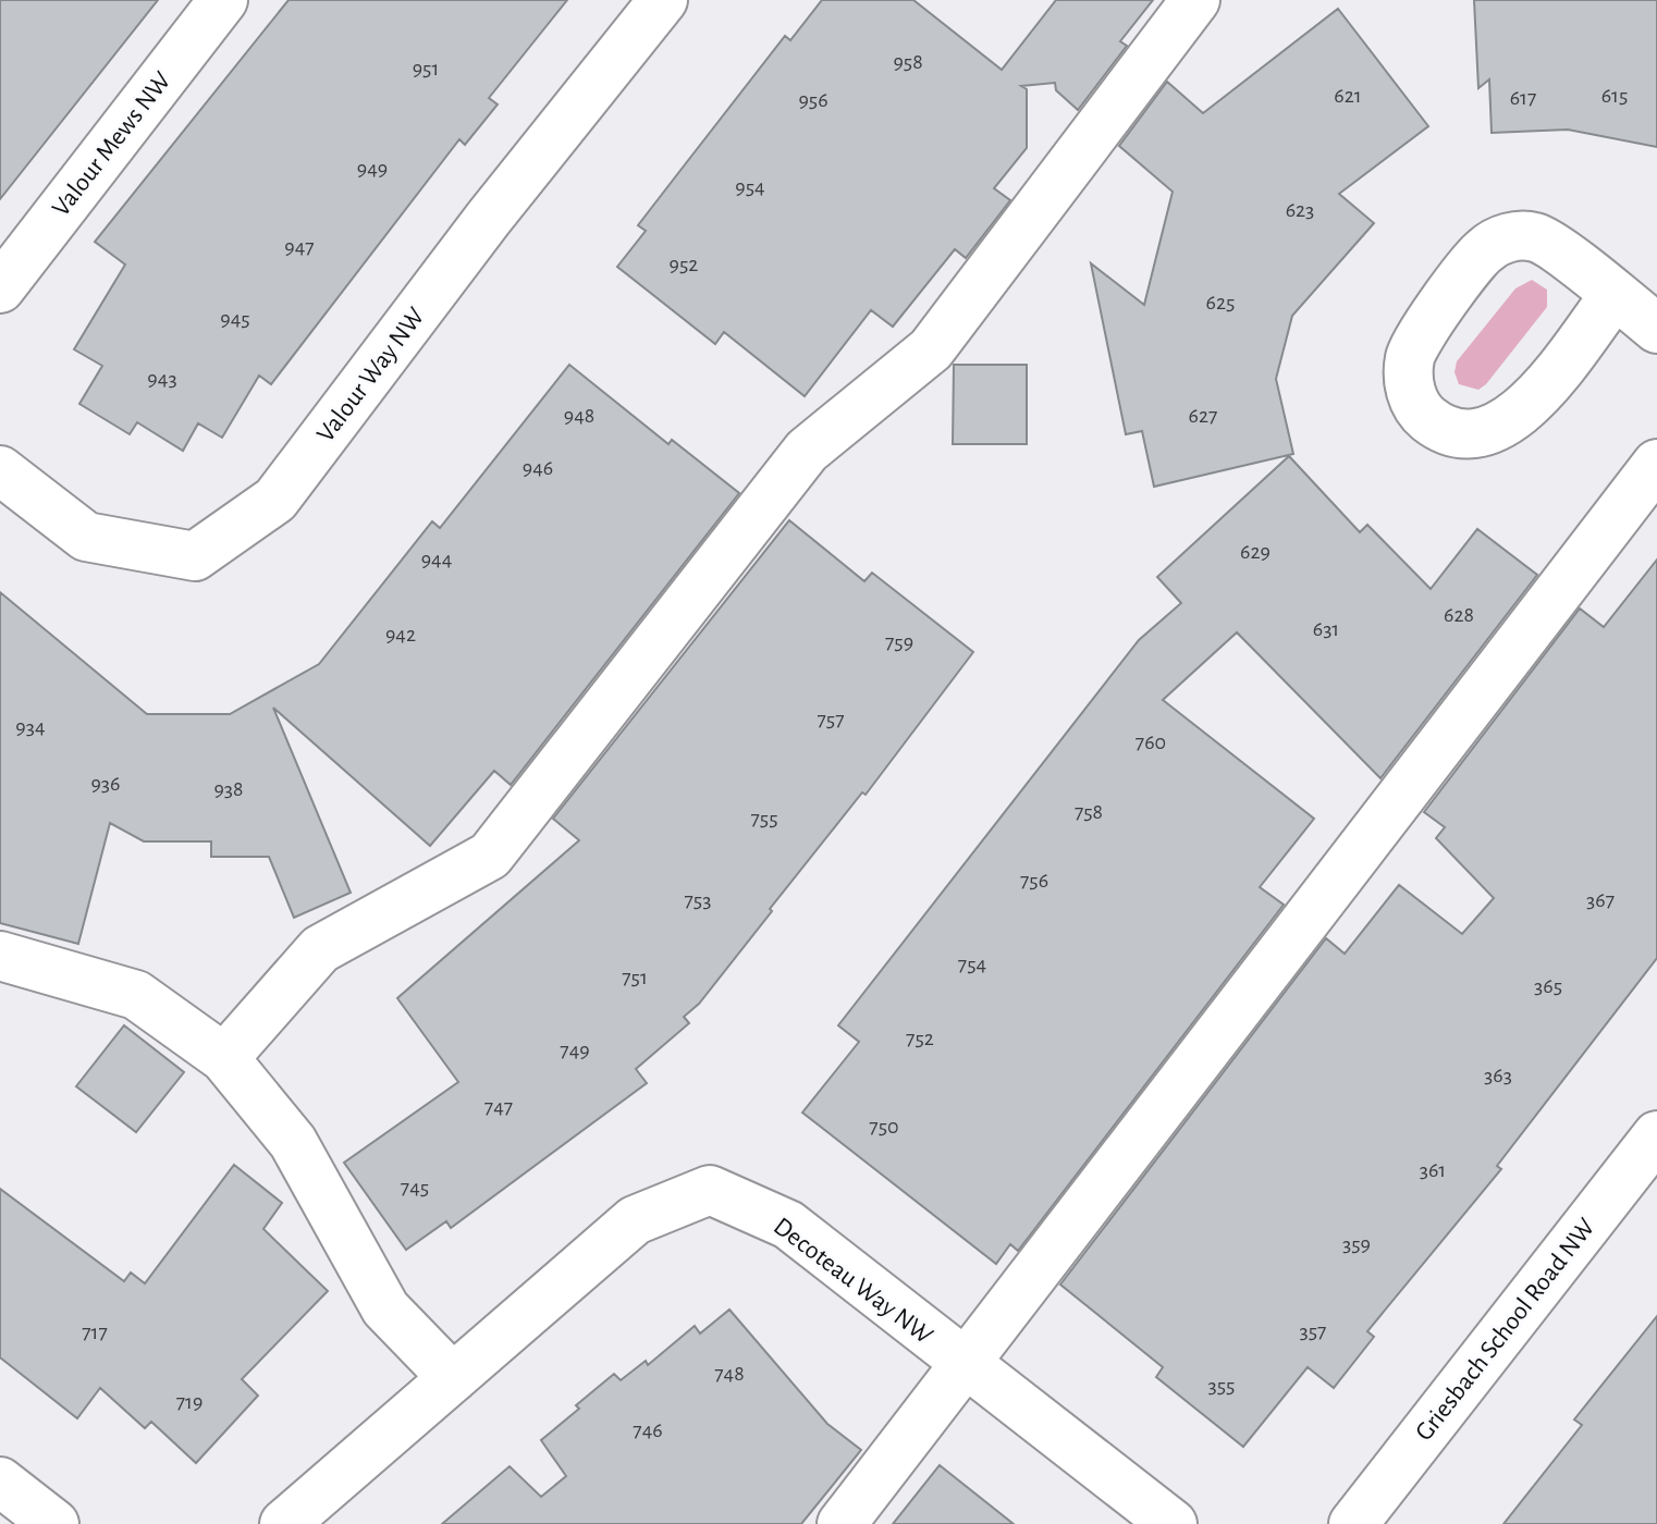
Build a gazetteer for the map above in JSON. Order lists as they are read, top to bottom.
{
  "streets": {
    "street": [
      "Valour Mews NW",
      "Valour Way NW",
      "Decoteau Way NW",
      "Griesbach School Road NW"
    ]
  },
  "house_numbers": [
    "958",
    "951",
    "621",
    "615",
    "617",
    "956",
    "949",
    "954",
    "623",
    "947",
    "952",
    "625",
    "945",
    "943",
    "948",
    "627",
    "946",
    "629",
    "944",
    "628",
    "631",
    "942",
    "759",
    "757",
    "934",
    "760",
    "936",
    "938",
    "758",
    "755",
    "756",
    "753",
    "367",
    "754",
    "751",
    "365",
    "752",
    "749",
    "363",
    "747",
    "750",
    "361",
    "745",
    "359",
    "357",
    "717",
    "748",
    "355",
    "719",
    "746"
  ]
}
